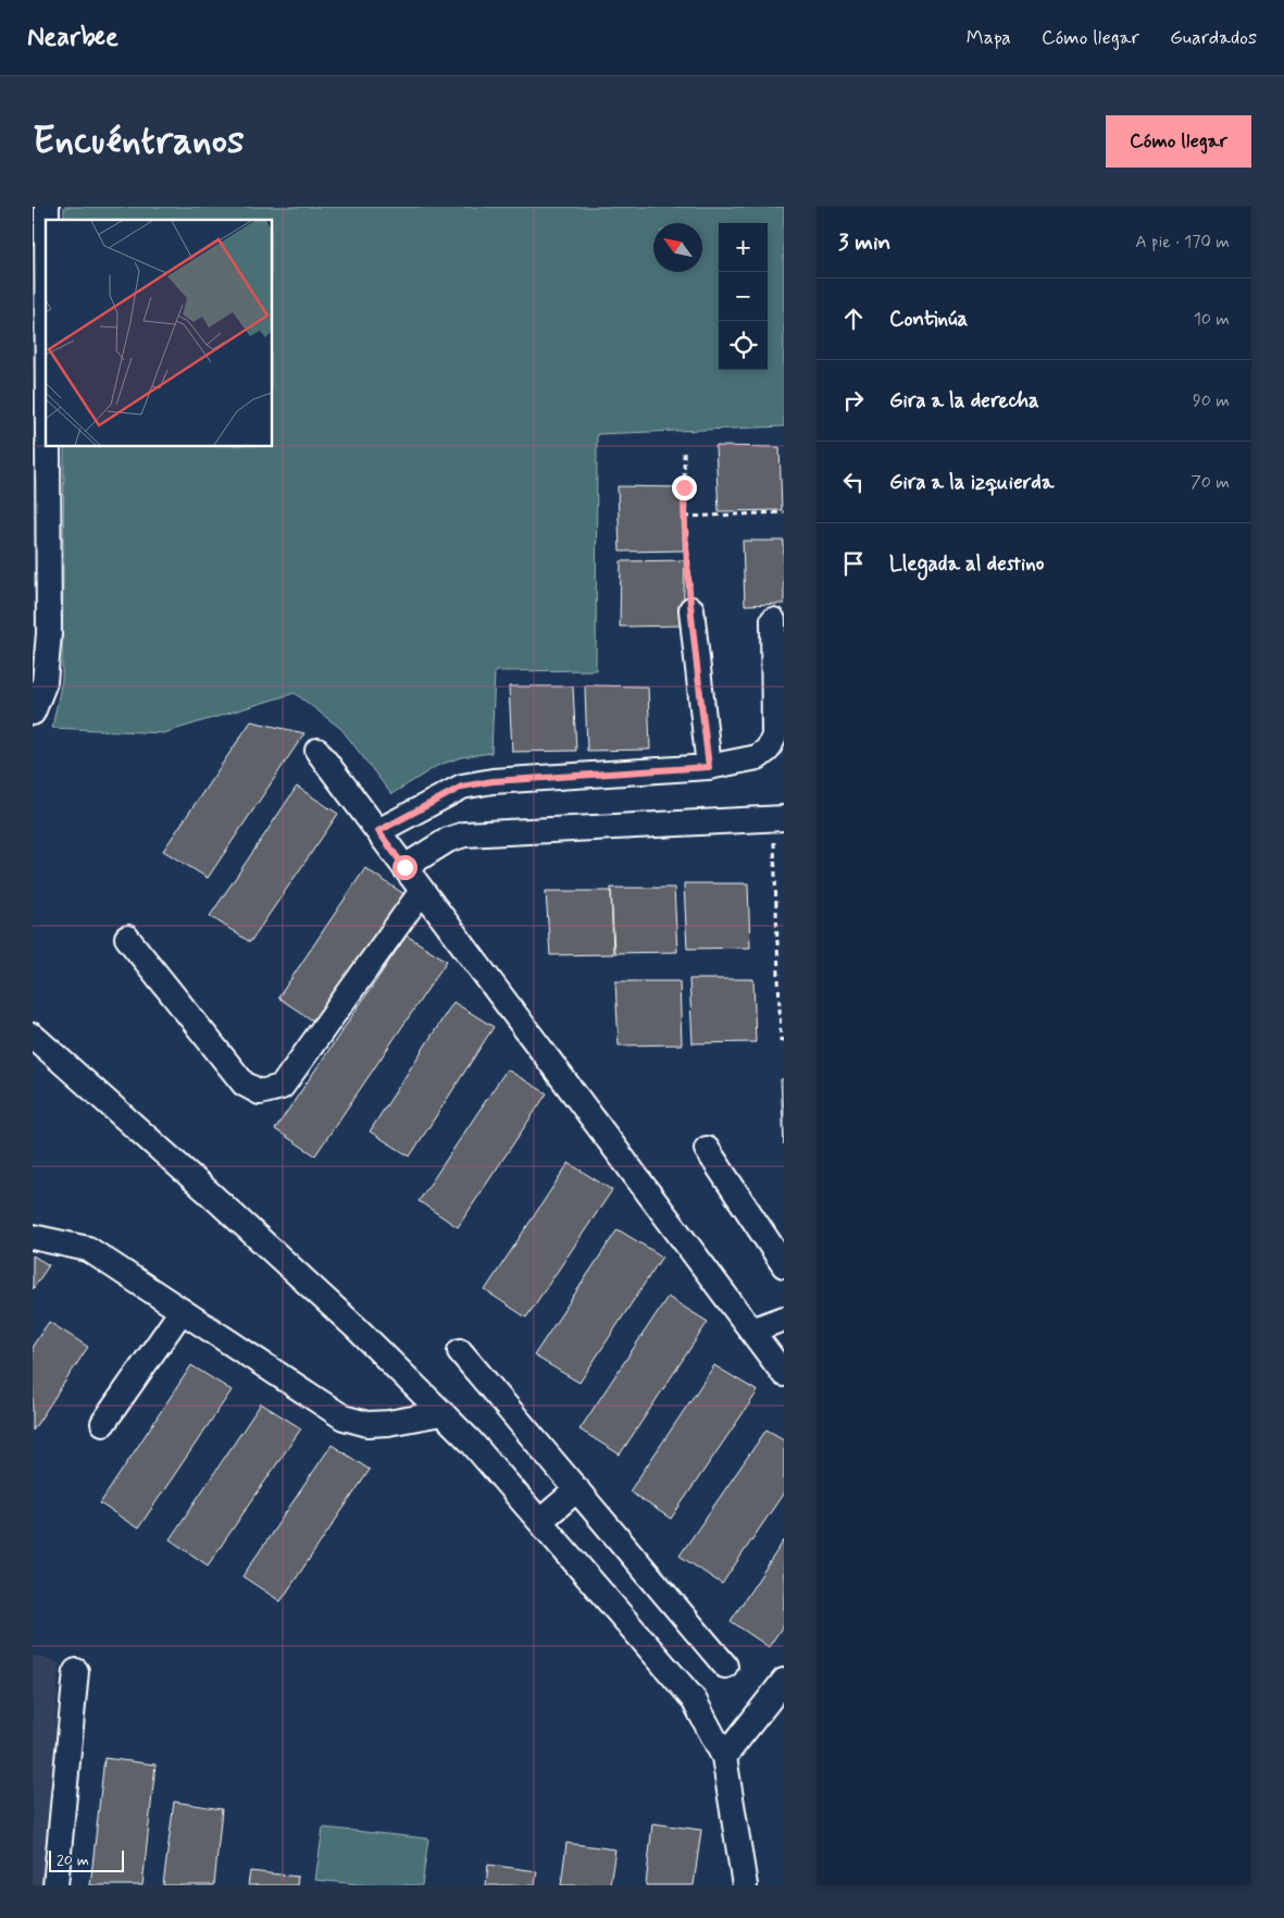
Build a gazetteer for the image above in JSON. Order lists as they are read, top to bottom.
{
  "scale_bar": "20 m",
  "north": "top left",
  "page": {
    "header": "Nearbee",
    "nav": ["Mapa", "Cómo llegar", "Guardados"],
    "buttons": "Cómo llegar",
    "title": "Encuéntranos",
    "heading": ["3 min", "A pie · 170 m"],
    "map_buttons": ["+", "−"],
    "list": [
      ["Continúa", "10 m"],
      ["Gira a la derecha", "90 m"],
      ["Gira a la izquierda", "70 m"],
      "Llegada al destino"
    ],
    "scale": "20 m"
  }
}
